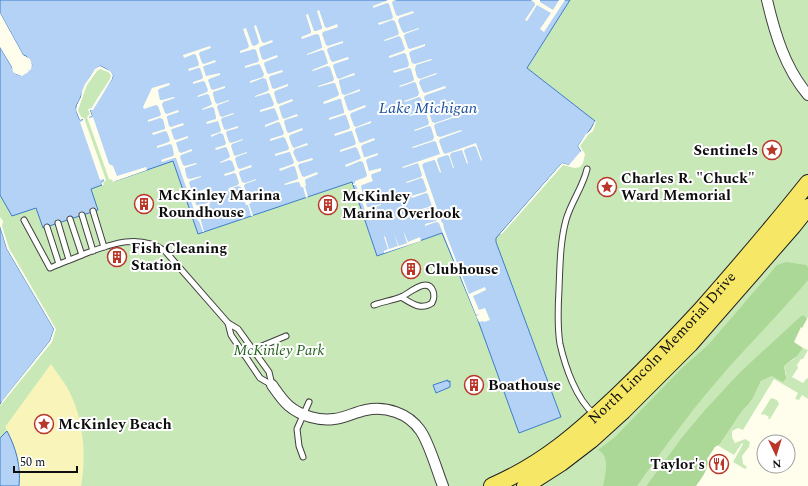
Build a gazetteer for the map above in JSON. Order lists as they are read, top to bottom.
{
  "streets": {
    "main road": ["North Lincoln Memorial Drive"]
  },
  "water": ["Lake Michigan"],
  "parks": ["McKinley Park"],
  "places": {
    "place": ["Sentinels", "Charles R. \"Chuck\" Ward Memorial", "McKinley Beach"],
    "building": [
      "McKinley Marina Roundhouse",
      "McKinley Marina Overlook",
      "Fish Cleaning Station",
      "Clubhouse",
      "Boathouse"
    ],
    "restaurant": ["Taylor's"]
  },
  "scale_bar": "50 m",
  "north": "bottom"
}
